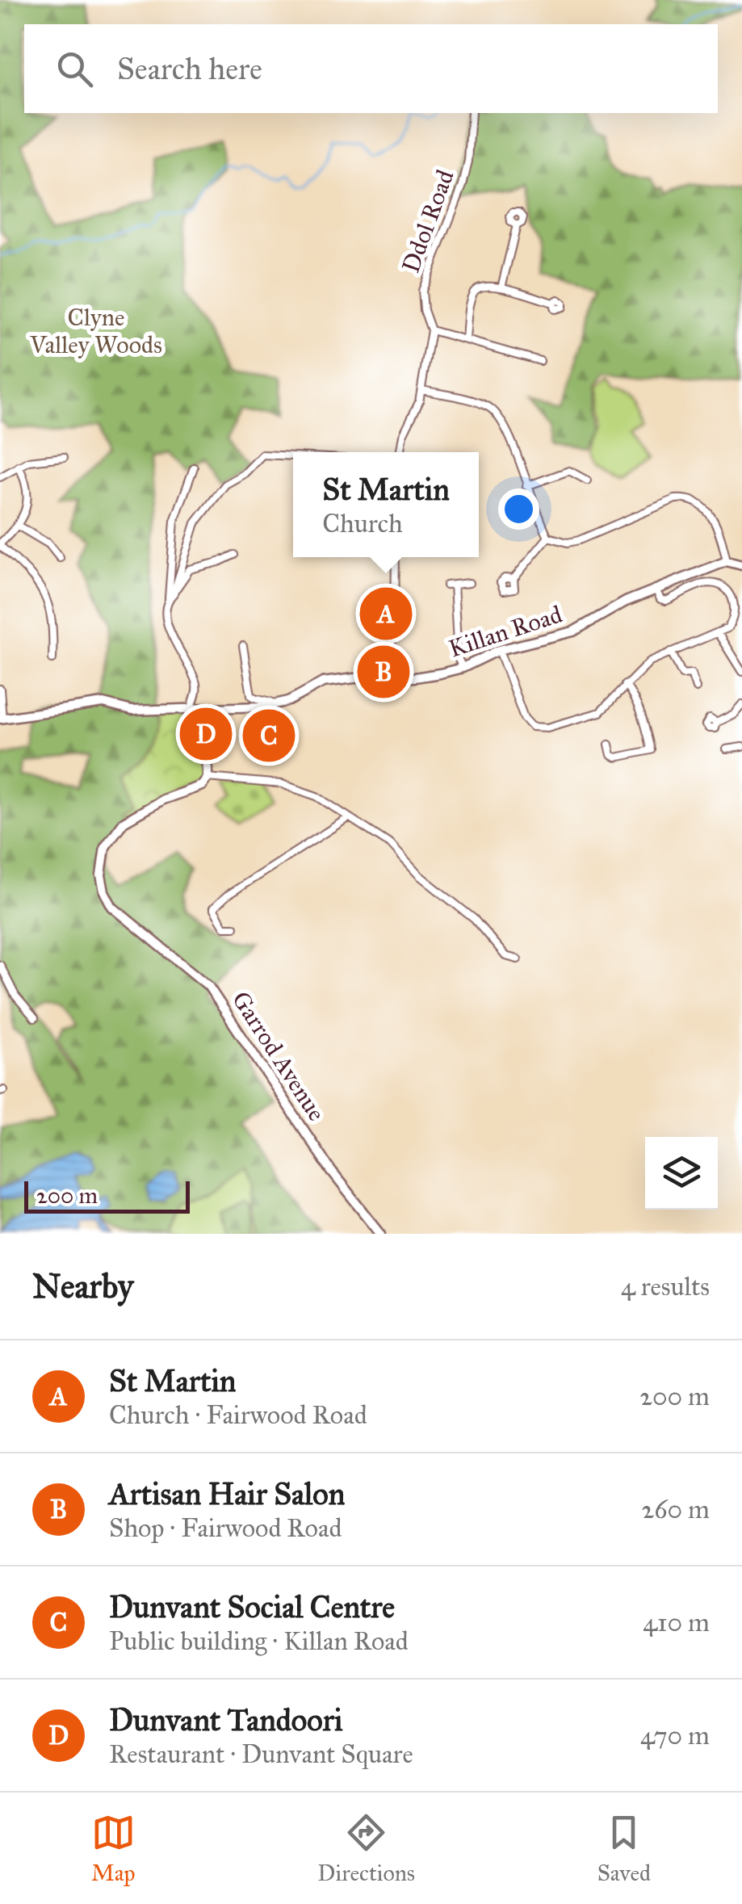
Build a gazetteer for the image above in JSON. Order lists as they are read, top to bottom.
{
  "streets": {
    "main road": ["Killan Road", "Garrod Avenue"],
    "street": ["Ddol Road"]
  },
  "parks": ["Clyne Valley Woods"],
  "scale_bar": "200 m",
  "page": {
    "search": "Search here",
    "popup": ["St Martin", "Church"],
    "pins": [
      "A",
      "B",
      "D",
      "C"
    ],
    "scale": "200 m",
    "heading": ["Nearby", "4 results"],
    "list": [
      {
        "mark": "A",
        "name": "St Martin",
        "note": "Church · Fairwood Road",
        "value": "200 m"
      },
      {
        "mark": "B",
        "name": "Artisan Hair Salon",
        "note": "Shop · Fairwood Road",
        "value": "260 m"
      },
      {
        "mark": "C",
        "name": "Dunvant Social Centre",
        "note": "Public building · Killan Road",
        "value": "410 m"
      },
      {
        "mark": "D",
        "name": "Dunvant Tandoori",
        "note": "Restaurant · Dunvant Square",
        "value": "470 m"
      }
    ],
    "nav": ["Map", "Directions", "Saved"]
  }
}
